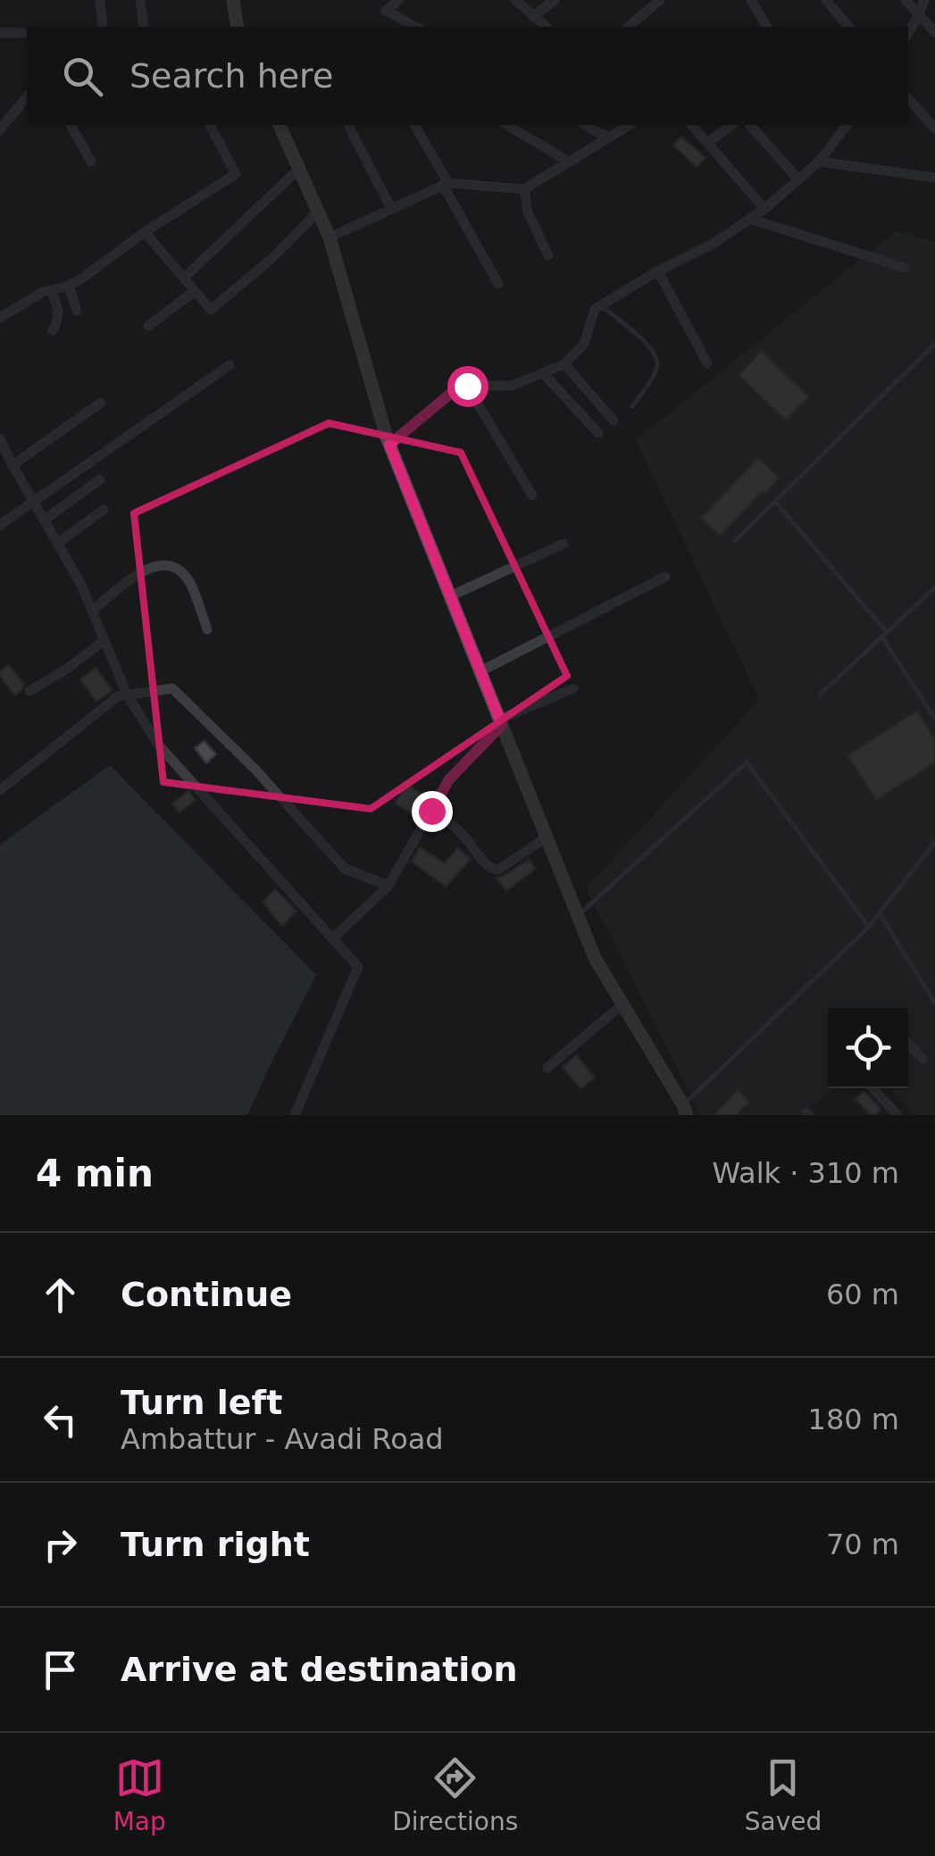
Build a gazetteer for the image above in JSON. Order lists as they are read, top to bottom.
{
  "page": {
    "search": "Search here",
    "heading": ["4 min", "Walk · 310 m"],
    "list": [
      ["Continue", "60 m"],
      ["Turn left", "Ambattur - Avadi Road", "180 m"],
      ["Turn right", "70 m"],
      "Arrive at destination"
    ],
    "nav": ["Map", "Directions", "Saved"]
  }
}
